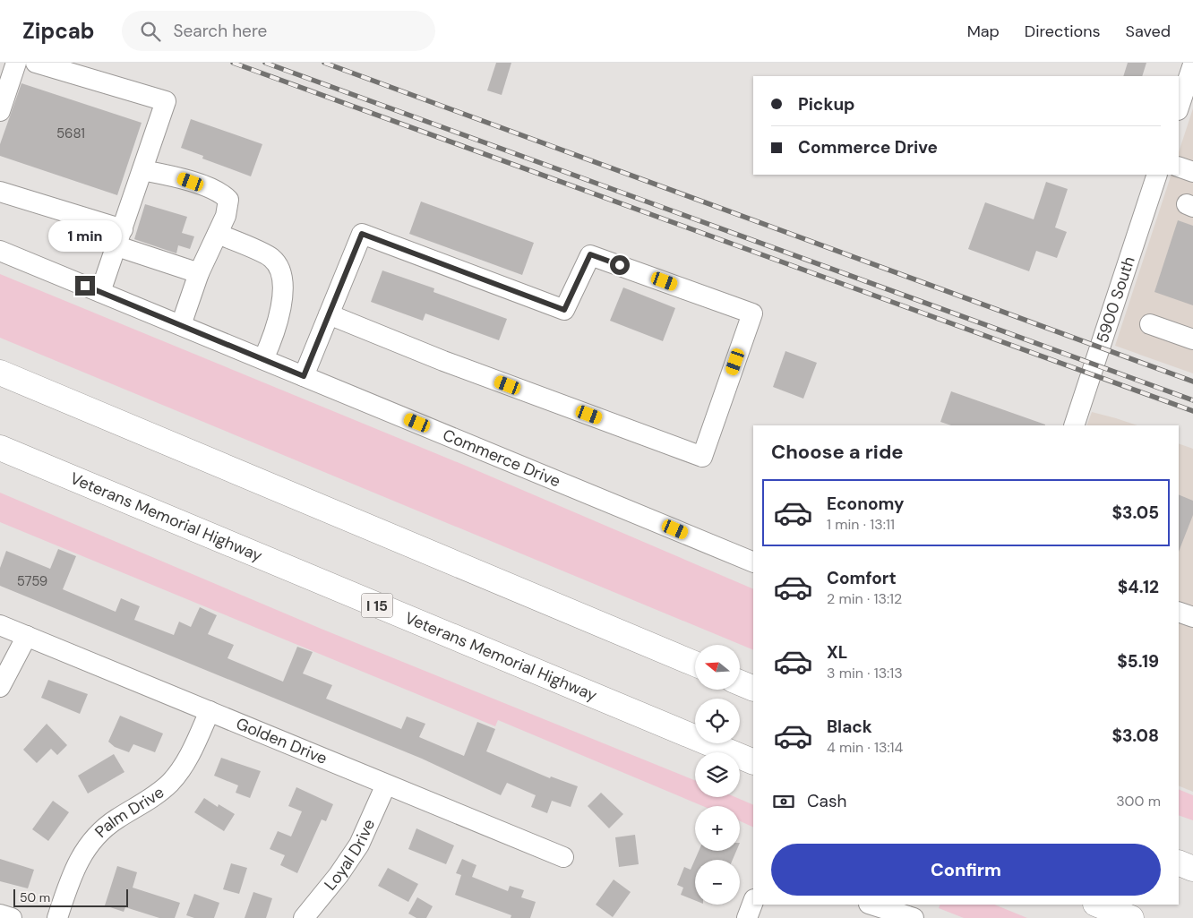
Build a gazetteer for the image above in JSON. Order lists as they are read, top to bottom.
{
  "streets": {
    "highway": ["Veterans Memorial Highway", "I 15"],
    "street": [
      "5900 South",
      "Commerce Drive",
      "Golden Drive",
      "Palm Drive",
      "Loyal Drive"
    ]
  },
  "crossings": [
    ["Golden Drive", "Palm Drive"],
    ["Golden Drive", "Loyal Drive"]
  ],
  "house_numbers": ["5681", "5759"],
  "scale_bar": "50 m",
  "north": "left",
  "page": {
    "header": "Zipcab",
    "search": "Search here",
    "nav": ["Map", "Directions", "Saved"],
    "banner": ["Pickup", "Commerce Drive"],
    "bubble": "1 min",
    "heading": "Choose a ride",
    "list": [
      {
        "name": "Economy",
        "note": "1 min · 13:11",
        "value": "$3.05"
      },
      {
        "name": "Comfort",
        "note": "2 min · 13:12",
        "value": "$4.12"
      },
      {
        "name": "XL",
        "note": "3 min · 13:13",
        "value": "$5.19"
      },
      {
        "name": "Black",
        "note": "4 min · 13:14",
        "value": "$3.08"
      }
    ],
    "map_buttons": ["+", "−"],
    "pay": ["Cash", "300 m"],
    "buttons": "Confirm",
    "scale": "50 m"
  }
}
